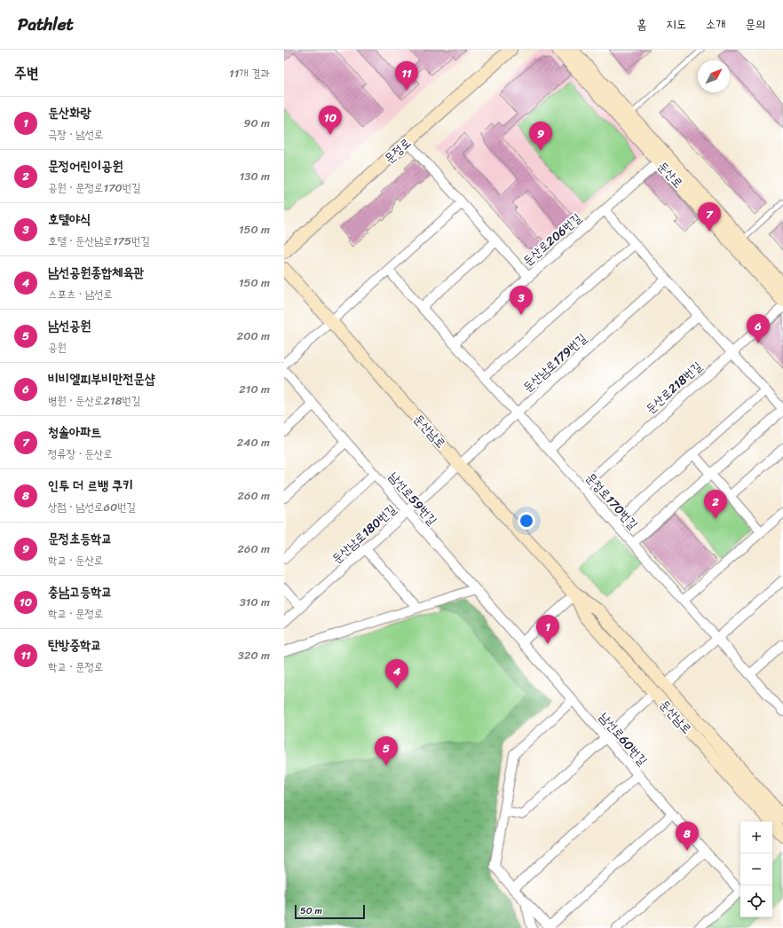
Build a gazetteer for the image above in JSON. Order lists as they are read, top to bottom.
{
  "streets": {
    "main road": ["문정로", "둔산로", "둔산남로"],
    "street": [
      "둔산로206번길",
      "둔산남로179번길",
      "둔산로218번길",
      "남선로59번길",
      "문정로170번길",
      "둔산남로180번길",
      "남선로60번길"
    ]
  },
  "crossings": [
    ["둔산로", "둔산로206번길"],
    ["둔산로206번길", "문정로170번길"],
    ["둔산남로179번길", "둔산남로"],
    ["둔산남로179번길", "문정로170번길"],
    ["둔산남로179번길", "둔산남로180번길"],
    ["둔산로218번길", "문정로170번길"],
    ["둔산남로", "둔산남로180번길"],
    ["남선로59번길", "둔산남로180번길"],
    ["남선로59번길", "남선로60번길"]
  ],
  "scale_bar": "50 m",
  "north": "top right",
  "page": {
    "header": "Pathlet",
    "nav": [
      "홈",
      "지도",
      "소개",
      "문의"
    ],
    "heading": ["주변", "11개 결과"],
    "pins": [
      "11",
      "10",
      "9",
      "7",
      "3",
      "6",
      "2",
      "1",
      "4",
      "5",
      "8"
    ],
    "list": [
      {
        "mark": "1",
        "name": "둔산화랑",
        "note": "극장 · 남선로",
        "value": "90 m"
      },
      {
        "mark": "2",
        "name": "문정어린이공원",
        "note": "공원 · 문정로170번길",
        "value": "130 m"
      },
      {
        "mark": "3",
        "name": "호텔야식",
        "note": "호텔 · 둔산남로175번길",
        "value": "150 m"
      },
      {
        "mark": "4",
        "name": "남선공원종합체육관",
        "note": "스포츠 · 남선로",
        "value": "150 m"
      },
      {
        "mark": "5",
        "name": "남선공원",
        "note": "공원",
        "value": "200 m"
      },
      {
        "mark": "6",
        "name": "비비엘피부비만전문샵",
        "note": "병원 · 둔산로218번길",
        "value": "210 m"
      },
      {
        "mark": "7",
        "name": "청솔아파트",
        "note": "정류장 · 둔산로",
        "value": "240 m"
      },
      {
        "mark": "8",
        "name": "인투 더 르뱅 쿠키",
        "note": "상점 · 남선로60번길",
        "value": "260 m"
      },
      {
        "mark": "9",
        "name": "문정초등학교",
        "note": "학교 · 둔산로",
        "value": "260 m"
      },
      {
        "mark": "10",
        "name": "충남고등학교",
        "note": "학교 · 문정로",
        "value": "310 m"
      },
      {
        "mark": "11",
        "name": "탄방중학교",
        "note": "학교 · 문정로",
        "value": "320 m"
      }
    ],
    "map_buttons": ["+", "−"],
    "scale": "50 m"
  }
}
